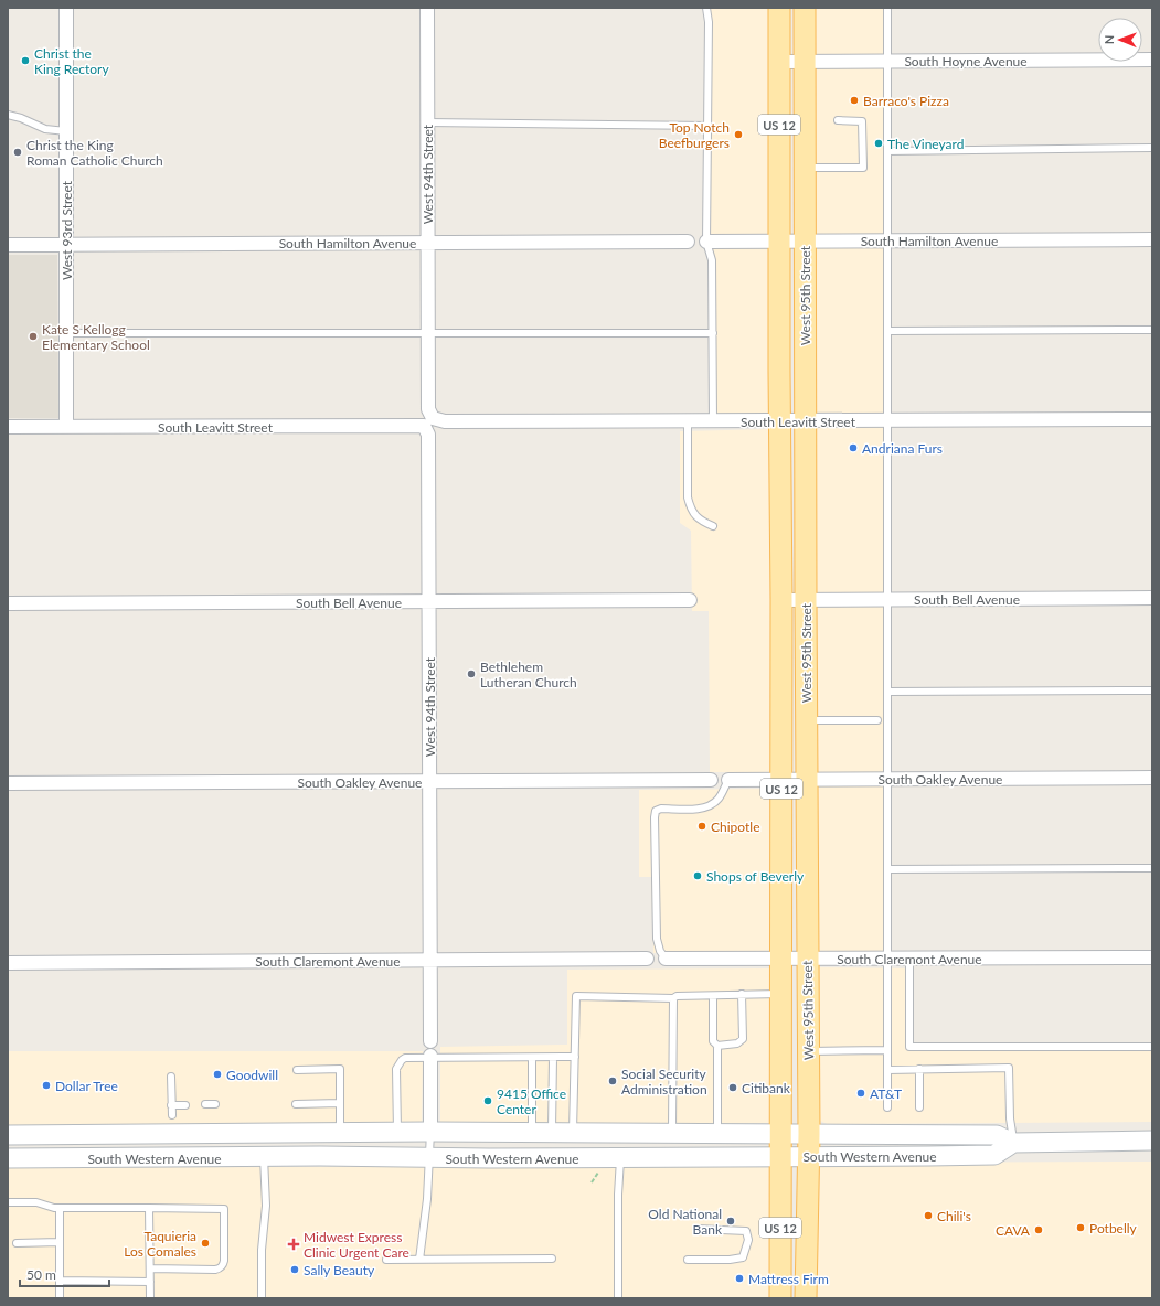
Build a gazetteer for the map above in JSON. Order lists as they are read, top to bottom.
{
  "streets": {
    "main road": ["US 12", "West 95th Street", "South Western Avenue"],
    "street": [
      "South Hoyne Avenue",
      "West 94th Street",
      "West 93rd Street",
      "South Hamilton Avenue",
      "South Leavitt Street",
      "South Bell Avenue",
      "South Oakley Avenue",
      "South Claremont Avenue"
    ]
  },
  "crossings": [
    ["South Hoyne Avenue", "West 95th Street"],
    ["West 94th Street", "South Hamilton Avenue"],
    ["West 94th Street", "South Leavitt Street"],
    ["West 94th Street", "South Bell Avenue"],
    ["West 94th Street", "South Oakley Avenue"],
    ["West 94th Street", "South Claremont Avenue"],
    ["West 93rd Street", "South Hamilton Avenue"],
    ["West 93rd Street", "South Leavitt Street"],
    ["South Hamilton Avenue", "West 95th Street"],
    ["West 95th Street", "South Leavitt Street"],
    ["West 95th Street", "South Bell Avenue"],
    ["West 95th Street", "South Oakley Avenue"],
    ["West 95th Street", "South Claremont Avenue"],
    ["West 95th Street", "South Western Avenue"]
  ],
  "places": {
    "other": [
      "Christ the King Rectory",
      "Barraco's Pizza",
      "Top Notch Beefburgers",
      "The Vineyard",
      "Christ the King Roman Catholic Church",
      "Kate S Kellogg Elementary School",
      "Andriana Furs",
      "Bethlehem Lutheran Church",
      "Chipotle",
      "Shops of Beverly",
      "Goodwill",
      "Social Security Administration",
      "Dollar Tree",
      "Citibank",
      "AT&T",
      "9415 Office Center",
      "Chili's",
      "Old National Bank",
      "Potbelly",
      "CAVA",
      "Taquieria Los Comales",
      "Sally Beauty",
      "Mattress Firm"
    ],
    "health": ["Midwest Express Clinic Urgent Care"]
  },
  "scale_bar": "50 m",
  "north": "left"
}
